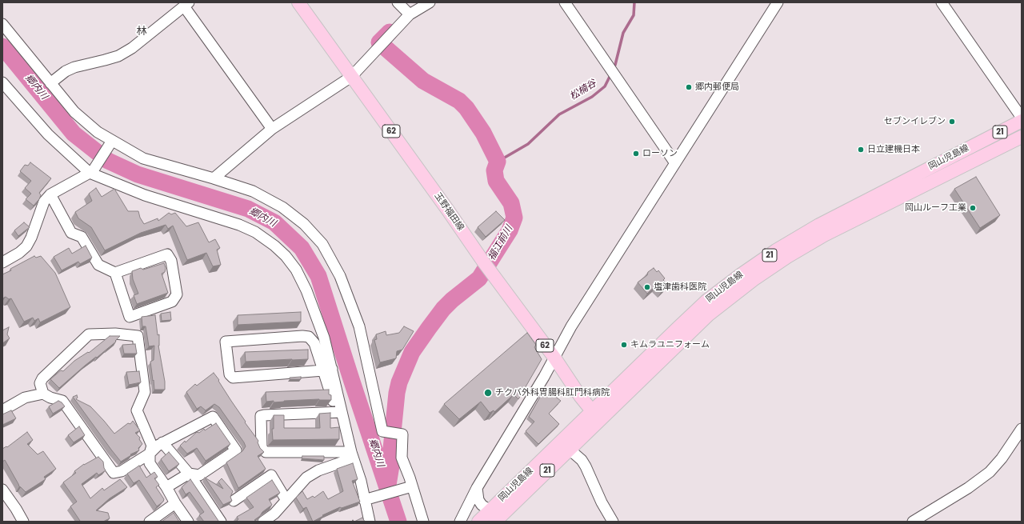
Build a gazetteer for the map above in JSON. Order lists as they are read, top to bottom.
{
  "streets": {
    "main road": [
      "62",
      "21",
      "岡山児島線",
      "玉野福田線"
    ]
  },
  "crossings": [
    ["岡山児島線", "玉野福田線"]
  ],
  "districts": ["林"],
  "water": ["郷内川", "松楠谷", "福江前川"],
  "places": [
    "郷内郵便局",
    "セブンイレブン",
    "日立建機日本",
    "ローソン",
    "岡山ルーフ工業",
    "塩津歯科医院",
    "キムラユニフォーム",
    "チクバ外科胃腸科肛門科病院"
  ]
}
